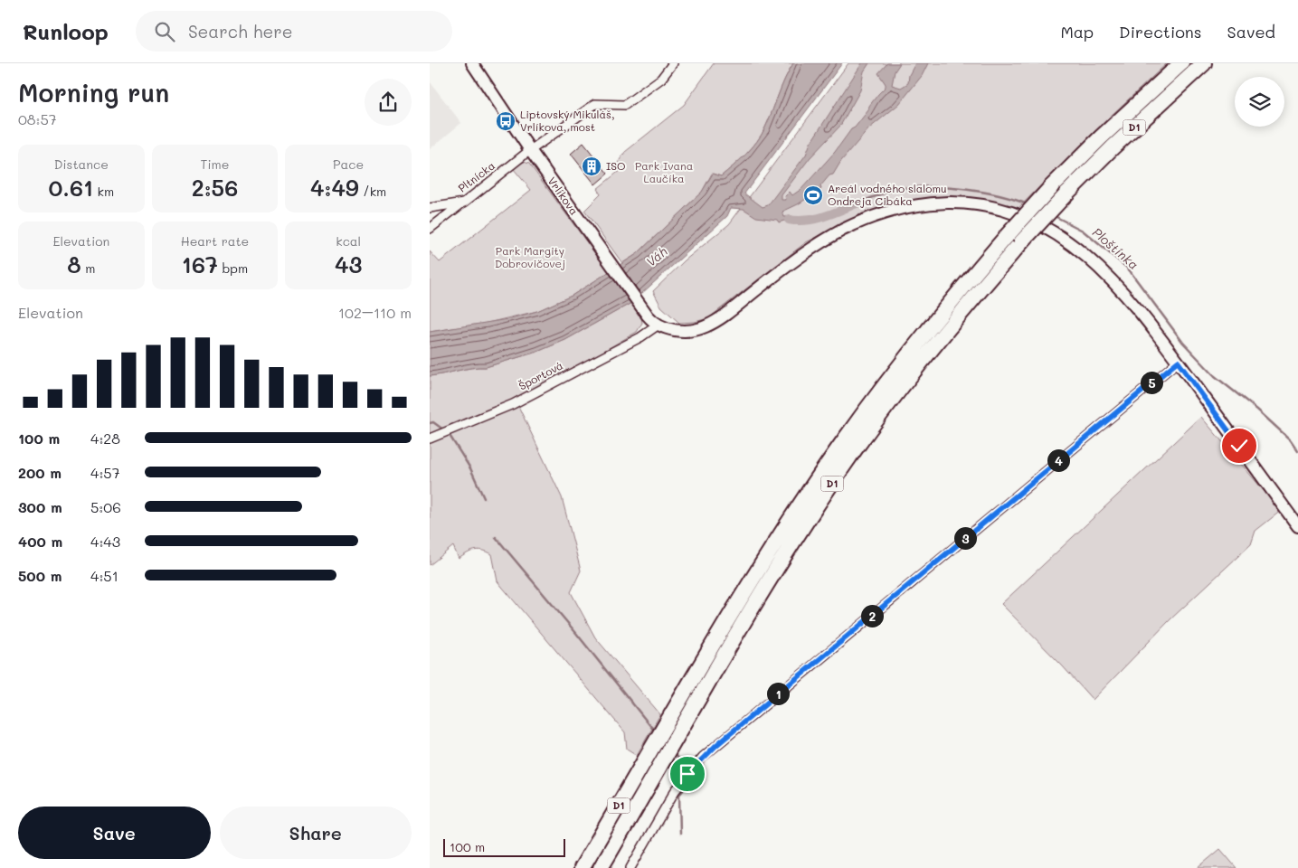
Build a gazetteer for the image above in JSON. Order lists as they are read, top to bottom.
{
  "streets": {
    "highway": ["D1"],
    "street": ["Pltnícka", "Vrlíkova", "Športová"]
  },
  "crossings": [
    ["Pltnícka", "Vrlíkova"],
    ["Vrlíkova", "Športová"]
  ],
  "water": ["Ploštínka", "Váh"],
  "parks": ["Park Ivana Laučíka", "Park Margity Dobrovičovej"],
  "places": {
    "bus stop": ["Liptovský Mikuláš, Vrlíkova, most"],
    "building": ["ISO"],
    "sports": ["Areál vodného slalomu Ondreja Cibáka"]
  },
  "scale_bar": "100 m",
  "page": {
    "header": "Runloop",
    "search": "Search here",
    "nav": ["Map", "Directions", "Saved"],
    "heading": ["Morning run", "08:57"],
    "stats": [
      ["Distance", "0.61 km"],
      ["Time", "2:56"],
      ["Pace", "4:49 /km"],
      ["Elevation", "8 m"],
      ["Heart rate", "167 bpm"],
      ["kcal", "43"]
    ],
    "chart": ["Elevation", "102–110 m"],
    "pins": [
      "5",
      "4",
      "3",
      "2",
      "1"
    ],
    "list": [
      {
        "name": "100 m",
        "note": "4:28"
      },
      {
        "name": "200 m",
        "note": "4:57"
      },
      {
        "name": "300 m",
        "note": "5:06"
      },
      {
        "name": "400 m",
        "note": "4:43"
      },
      {
        "name": "500 m",
        "note": "4:51"
      }
    ],
    "buttons": ["Save", "Share"],
    "scale": "100 m"
  }
}
